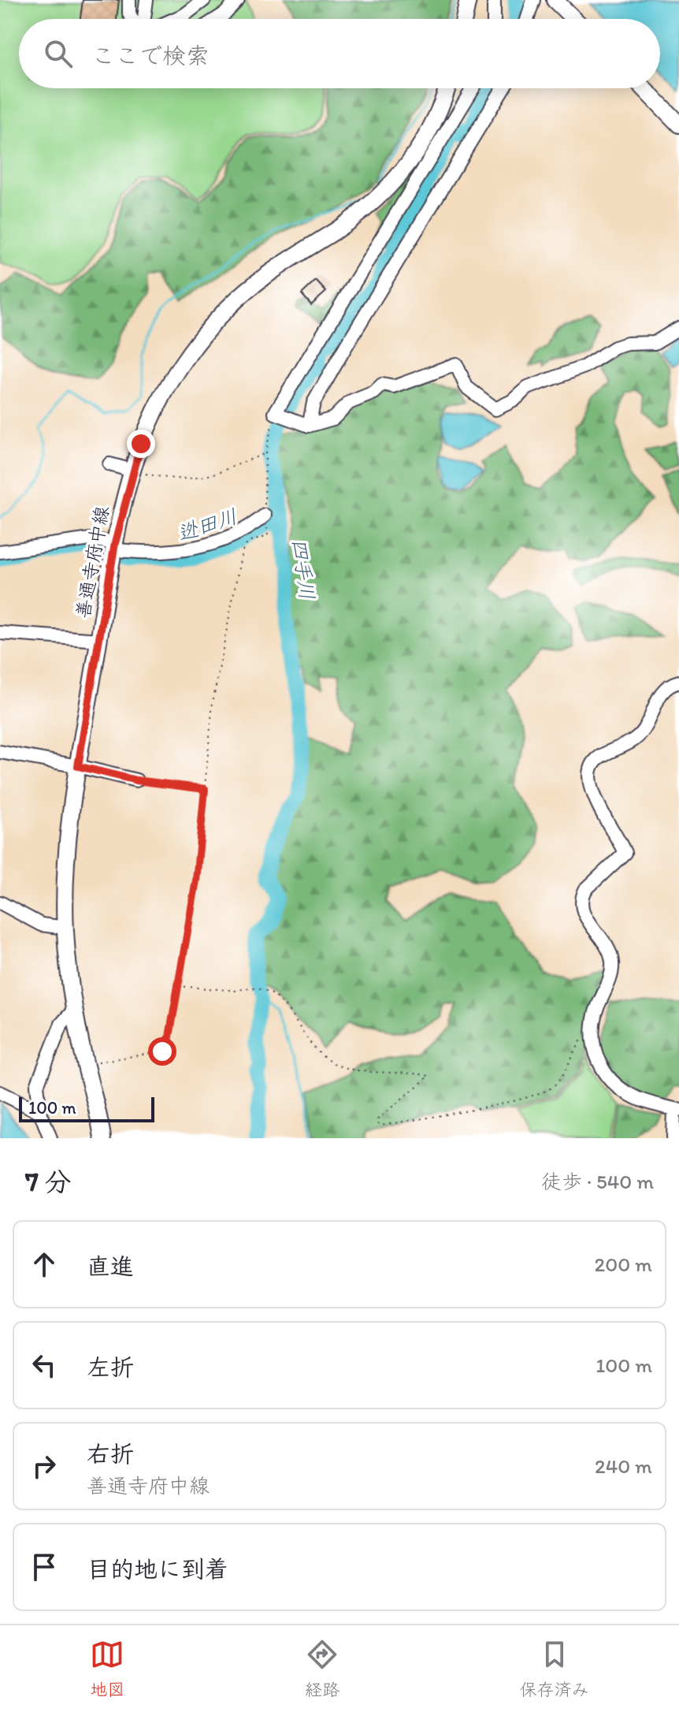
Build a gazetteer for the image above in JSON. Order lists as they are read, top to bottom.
{
  "streets": {
    "main road": ["善通寺府中線"]
  },
  "water": ["迯田川", "四手川"],
  "scale_bar": "100 m",
  "page": {
    "search": "ここで検索",
    "scale": "100 m",
    "heading": ["7 分", "徒歩 · 540 m"],
    "list": [
      ["直進", "200 m"],
      ["左折", "100 m"],
      ["右折", "善通寺府中線", "240 m"],
      "目的地に到着"
    ],
    "nav": ["地図", "経路", "保存済み"]
  }
}
